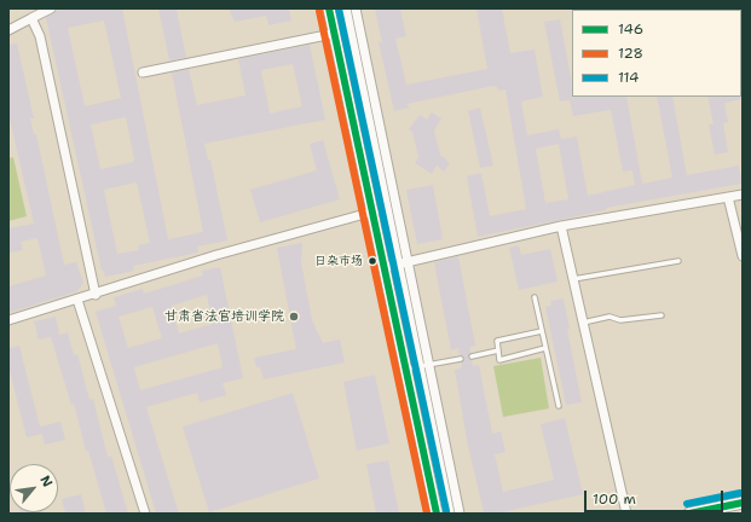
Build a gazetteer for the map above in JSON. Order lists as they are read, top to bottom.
{
  "places": ["日杂市场", "甘肃省法官培训学院"],
  "lines": ["transit line 146", "transit line 114", "transit line 128"],
  "legend": ["146", "128", "114"],
  "scale_bar": "100 m",
  "north": "top right"
}
